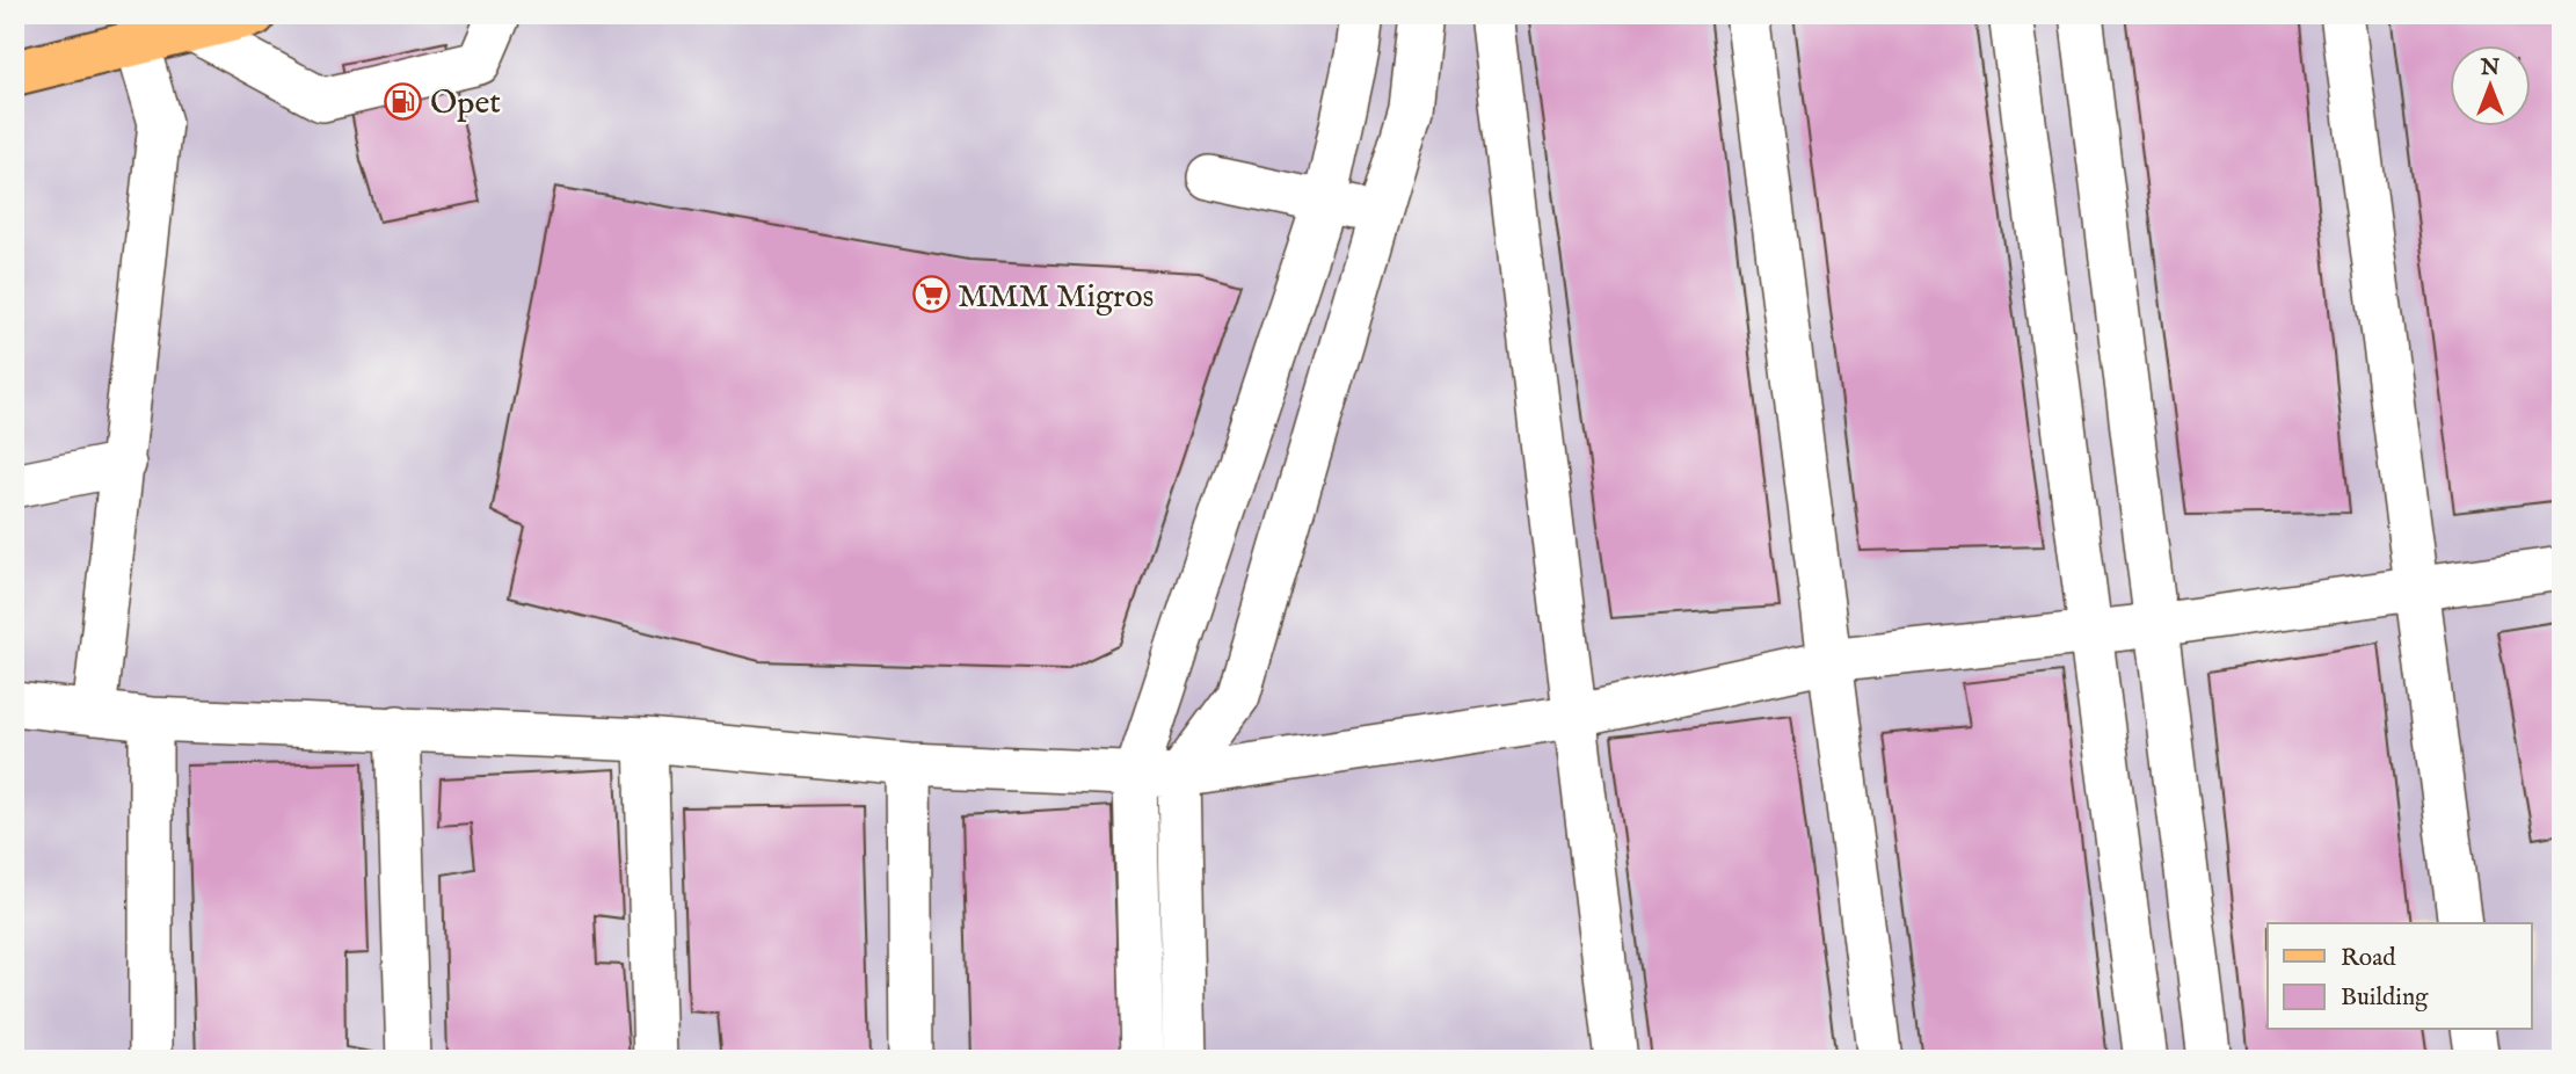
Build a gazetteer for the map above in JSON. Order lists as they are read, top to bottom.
{
  "places": {
    "fuel station": ["Opet"],
    "supermarket": ["MMM Migros"]
  },
  "legend": ["Road", "Building"],
  "north": "top"
}
